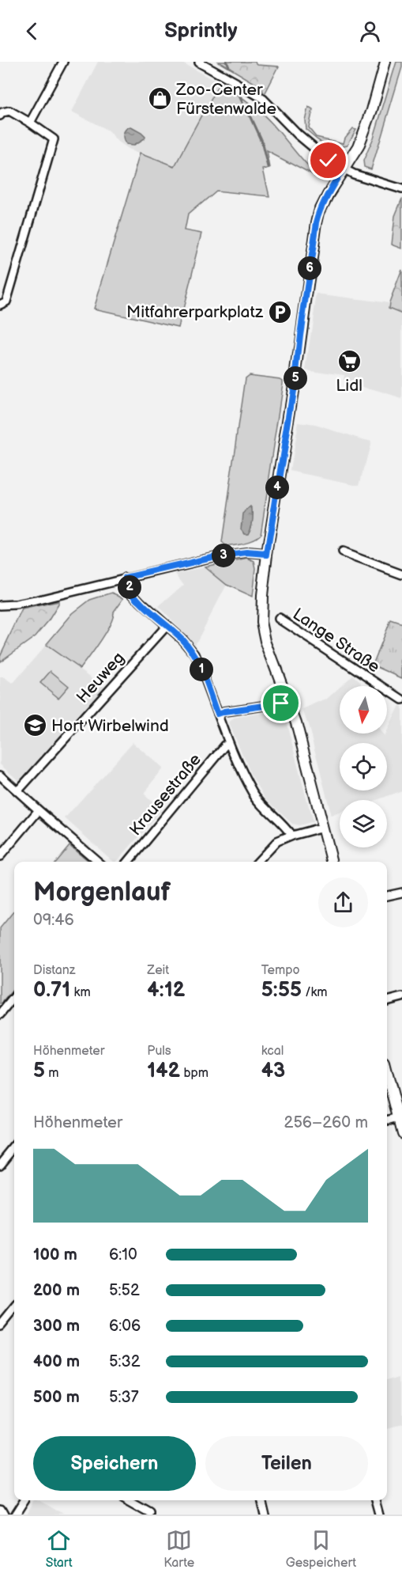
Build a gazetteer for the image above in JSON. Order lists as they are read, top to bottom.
{
  "streets": {
    "street": ["Lange Straße", "Heuweg", "Krausestraße"]
  },
  "places": {
    "shop": ["Zoo-Center Fürstenwalde"],
    "parking": ["Mitfahrerparkplatz"],
    "supermarket": ["Lidl"],
    "school or university": ["Hort Wirbelwind"]
  },
  "north": "bottom",
  "page": {
    "header": "Sprintly",
    "pins": [
      "6",
      "5",
      "4",
      "3",
      "2",
      "1"
    ],
    "heading": ["Morgenlauf", "09:46"],
    "stats": [
      ["Distanz", "0.71 km"],
      ["Zeit", "4:12"],
      ["Tempo", "5:55 /km"],
      ["Höhenmeter", "5 m"],
      ["Puls", "142 bpm"],
      ["kcal", "43"]
    ],
    "chart": ["Höhenmeter", "256–260 m"],
    "list": [
      {
        "name": "100 m",
        "note": "6:10"
      },
      {
        "name": "200 m",
        "note": "5:52"
      },
      {
        "name": "300 m",
        "note": "6:06"
      },
      {
        "name": "400 m",
        "note": "5:32"
      },
      {
        "name": "500 m",
        "note": "5:37"
      }
    ],
    "buttons": ["Speichern", "Teilen"],
    "tabs": ["Start", "Karte", "Gespeichert"]
  }
}
